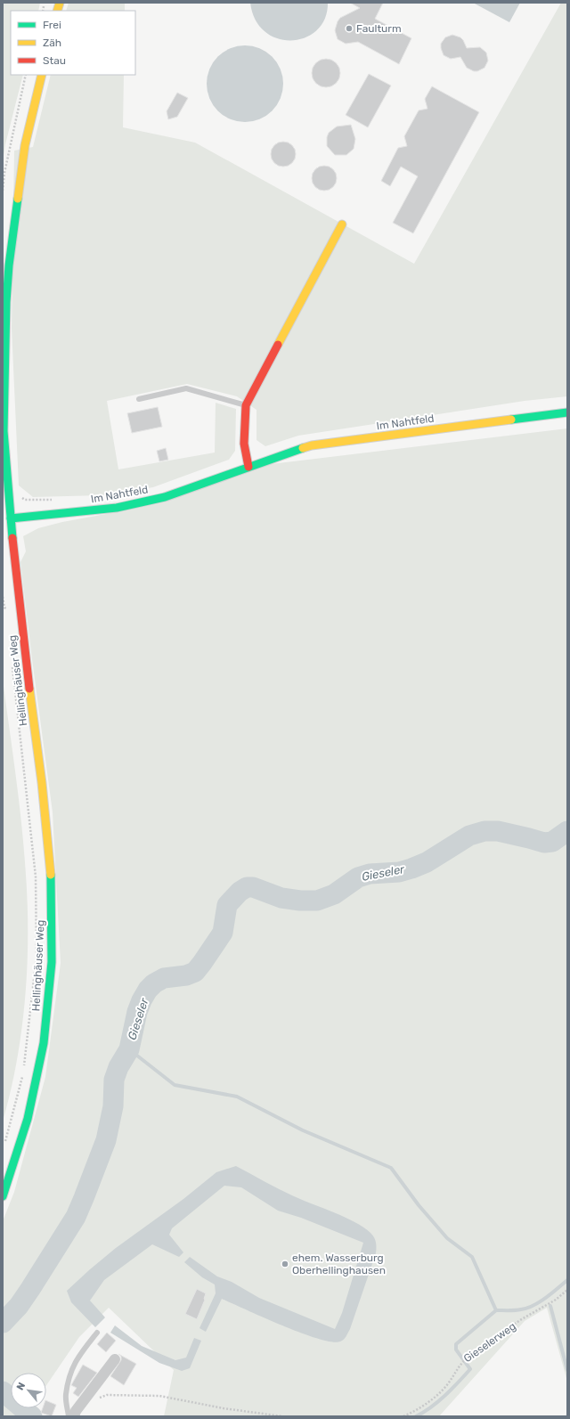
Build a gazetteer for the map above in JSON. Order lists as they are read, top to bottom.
{
  "streets": {
    "street": ["Im Nahtfeld", "Hellinghäuser Weg"],
    "path": ["Gieselerweg"]
  },
  "crossings": [
    ["Im Nahtfeld", "Hellinghäuser Weg"]
  ],
  "water": ["Gieseler"],
  "places": ["Faulturm", "ehem. Wasserburg Oberhellinghausen"],
  "legend": ["Frei", "Zäh", "Stau"],
  "north": "top left"
}
